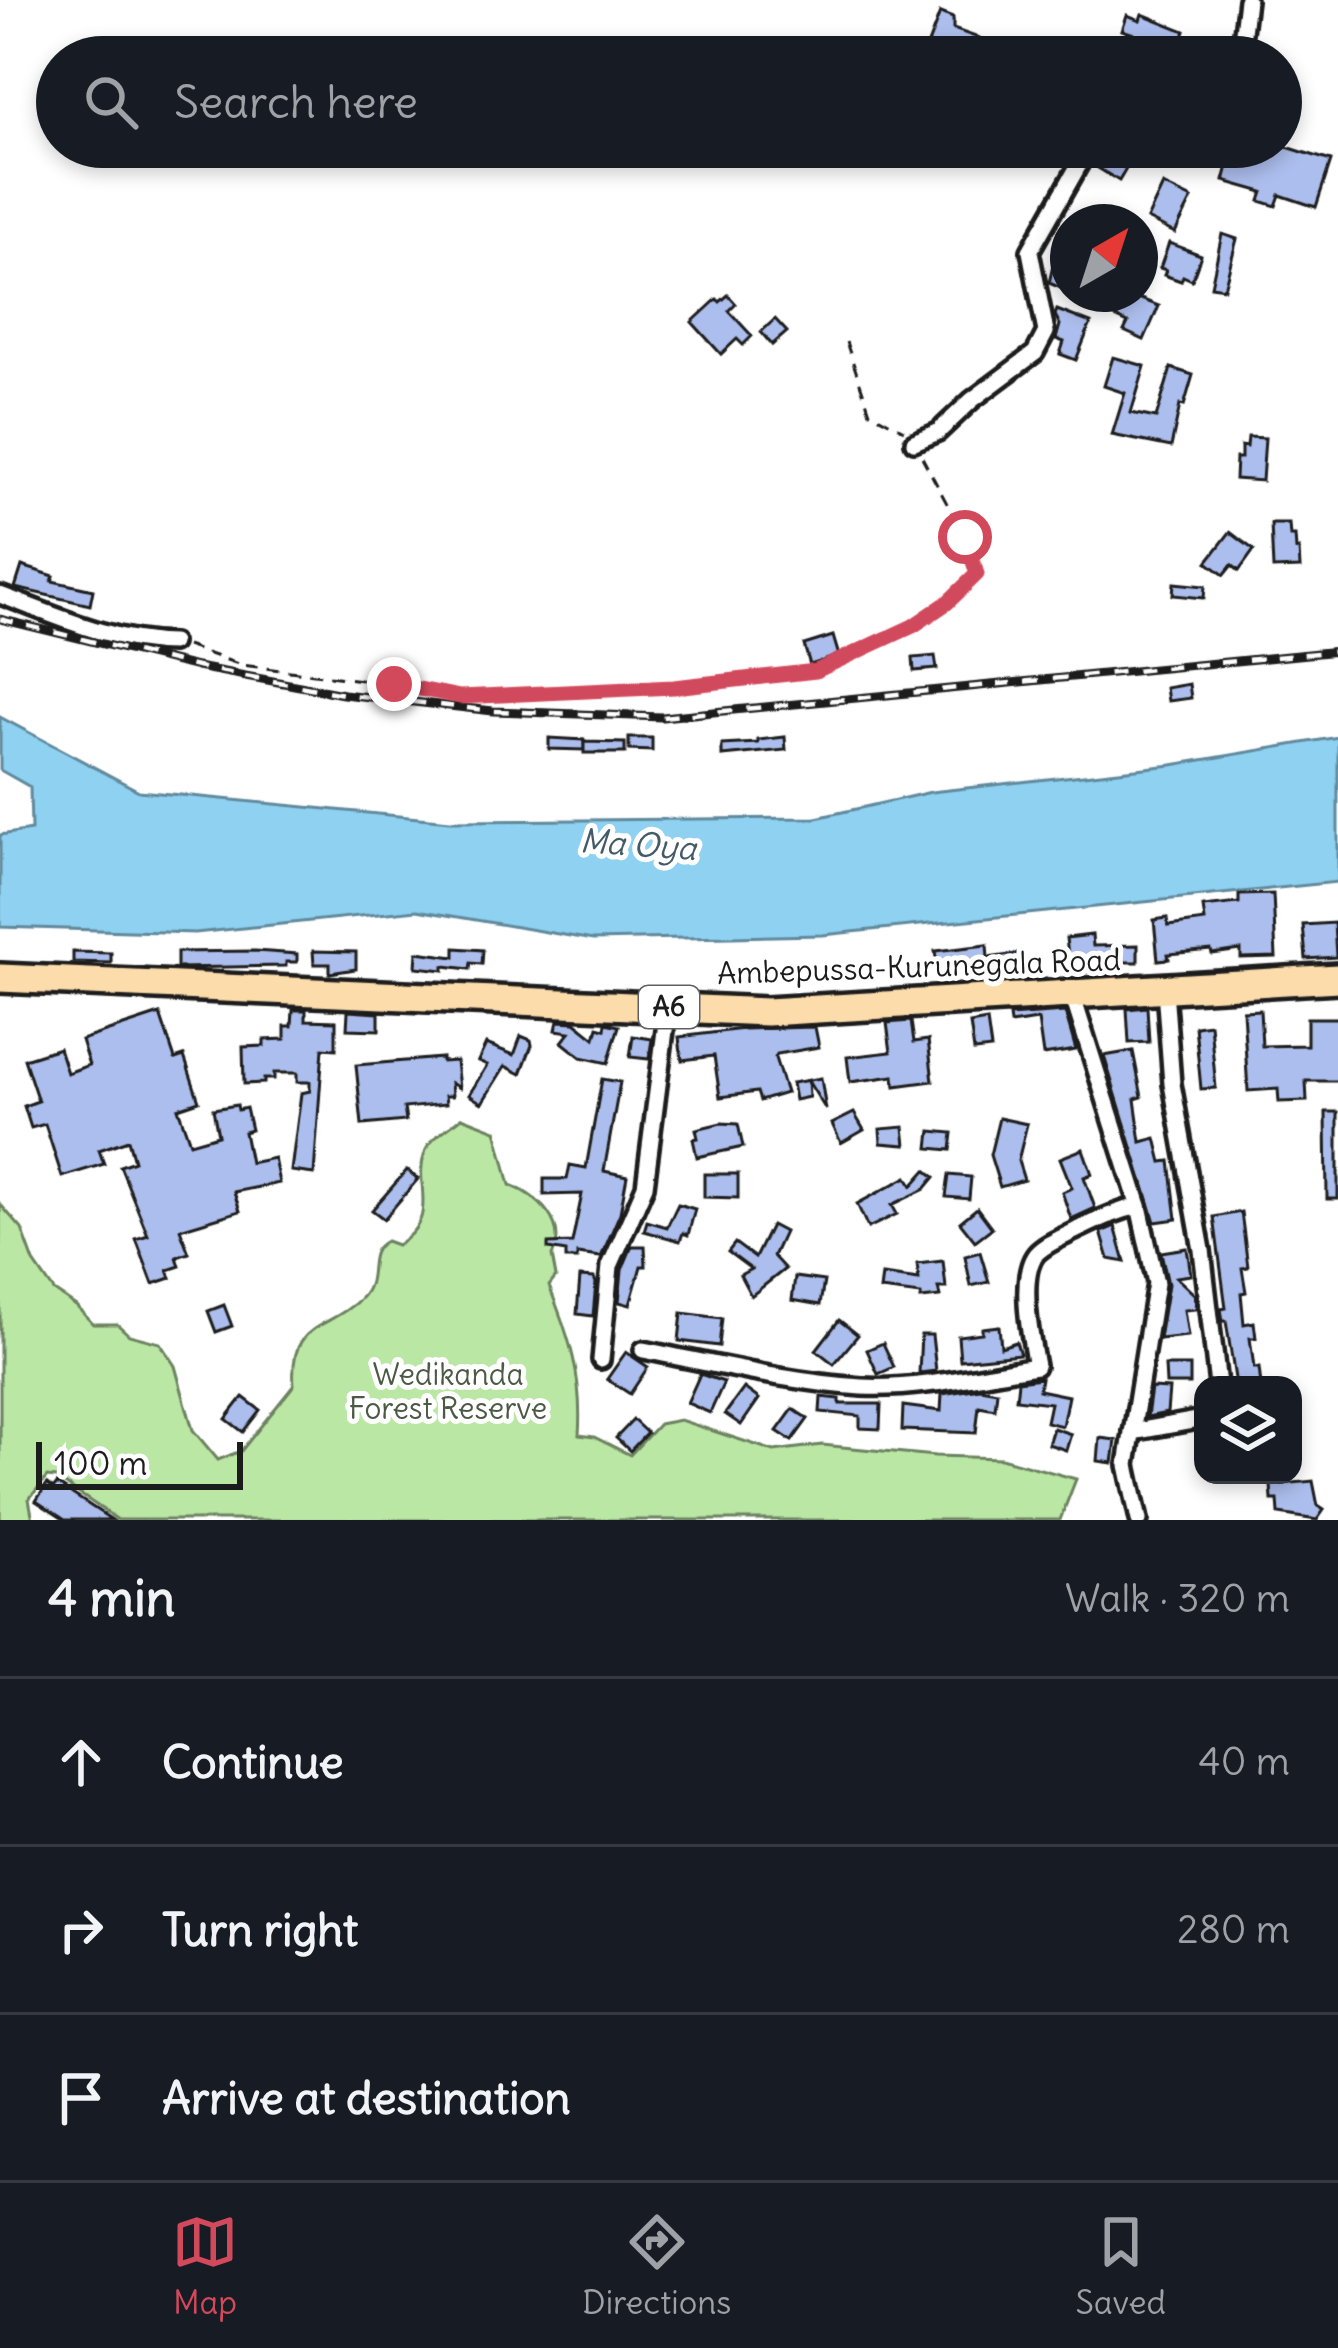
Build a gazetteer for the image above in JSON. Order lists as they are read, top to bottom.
{
  "streets": {
    "highway": ["Ambepussa-Kurunegala Road", "A6"]
  },
  "water": ["Ma Oya"],
  "parks": ["Wedikanda Forest Reserve"],
  "scale_bar": "100 m",
  "north": "top right",
  "page": {
    "search": "Search here",
    "scale": "100 m",
    "heading": ["4 min", "Walk · 320 m"],
    "list": [
      ["Continue", "40 m"],
      ["Turn right", "280 m"],
      "Arrive at destination"
    ],
    "nav": ["Map", "Directions", "Saved"]
  }
}
